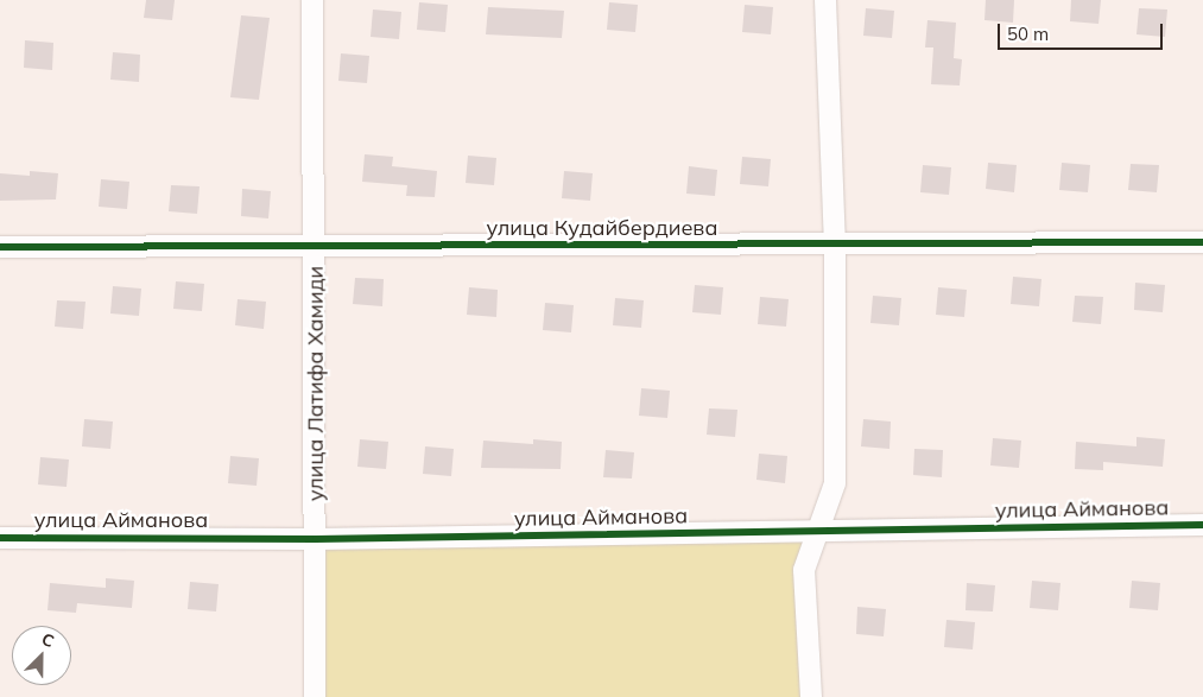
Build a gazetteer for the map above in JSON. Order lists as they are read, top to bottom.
{
  "streets": {
    "street": ["улица Кудайбердиева", "улица Латифа Хамиди", "улица Айманова"]
  },
  "crossings": [
    ["улица Кудайбердиева", "улица Латифа Хамиди"],
    ["улица Латифа Хамиди", "улица Айманова"]
  ],
  "scale_bar": "50 m",
  "north": "top right"
}
